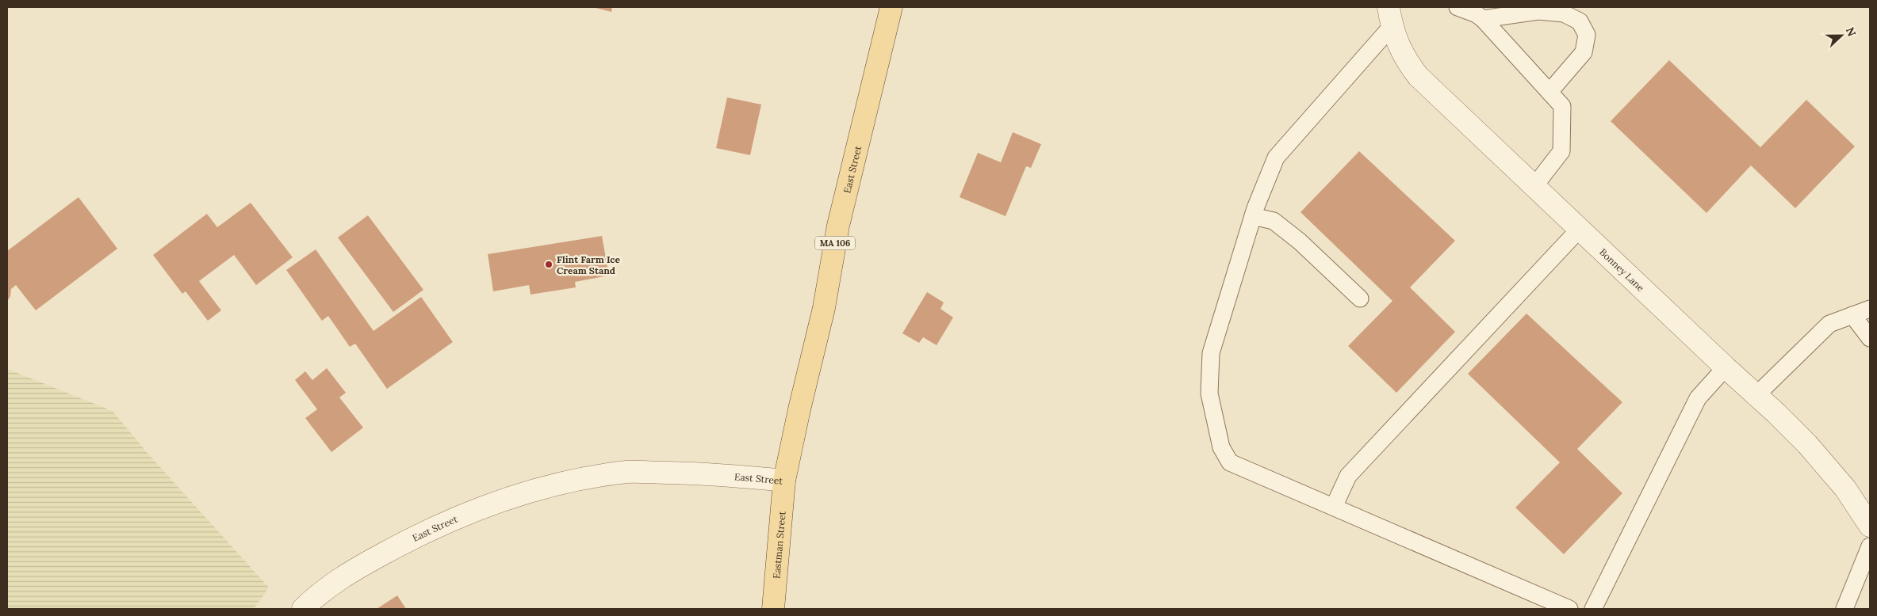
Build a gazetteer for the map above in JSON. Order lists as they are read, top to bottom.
{
  "streets": {
    "main road": ["East Street", "MA 106", "Eastman Street"],
    "street": ["Bonney Lane"]
  },
  "crossings": [
    ["East Street", "Eastman Street"]
  ],
  "places": ["Flint Farm Ice Cream Stand"],
  "north": "right"
}
